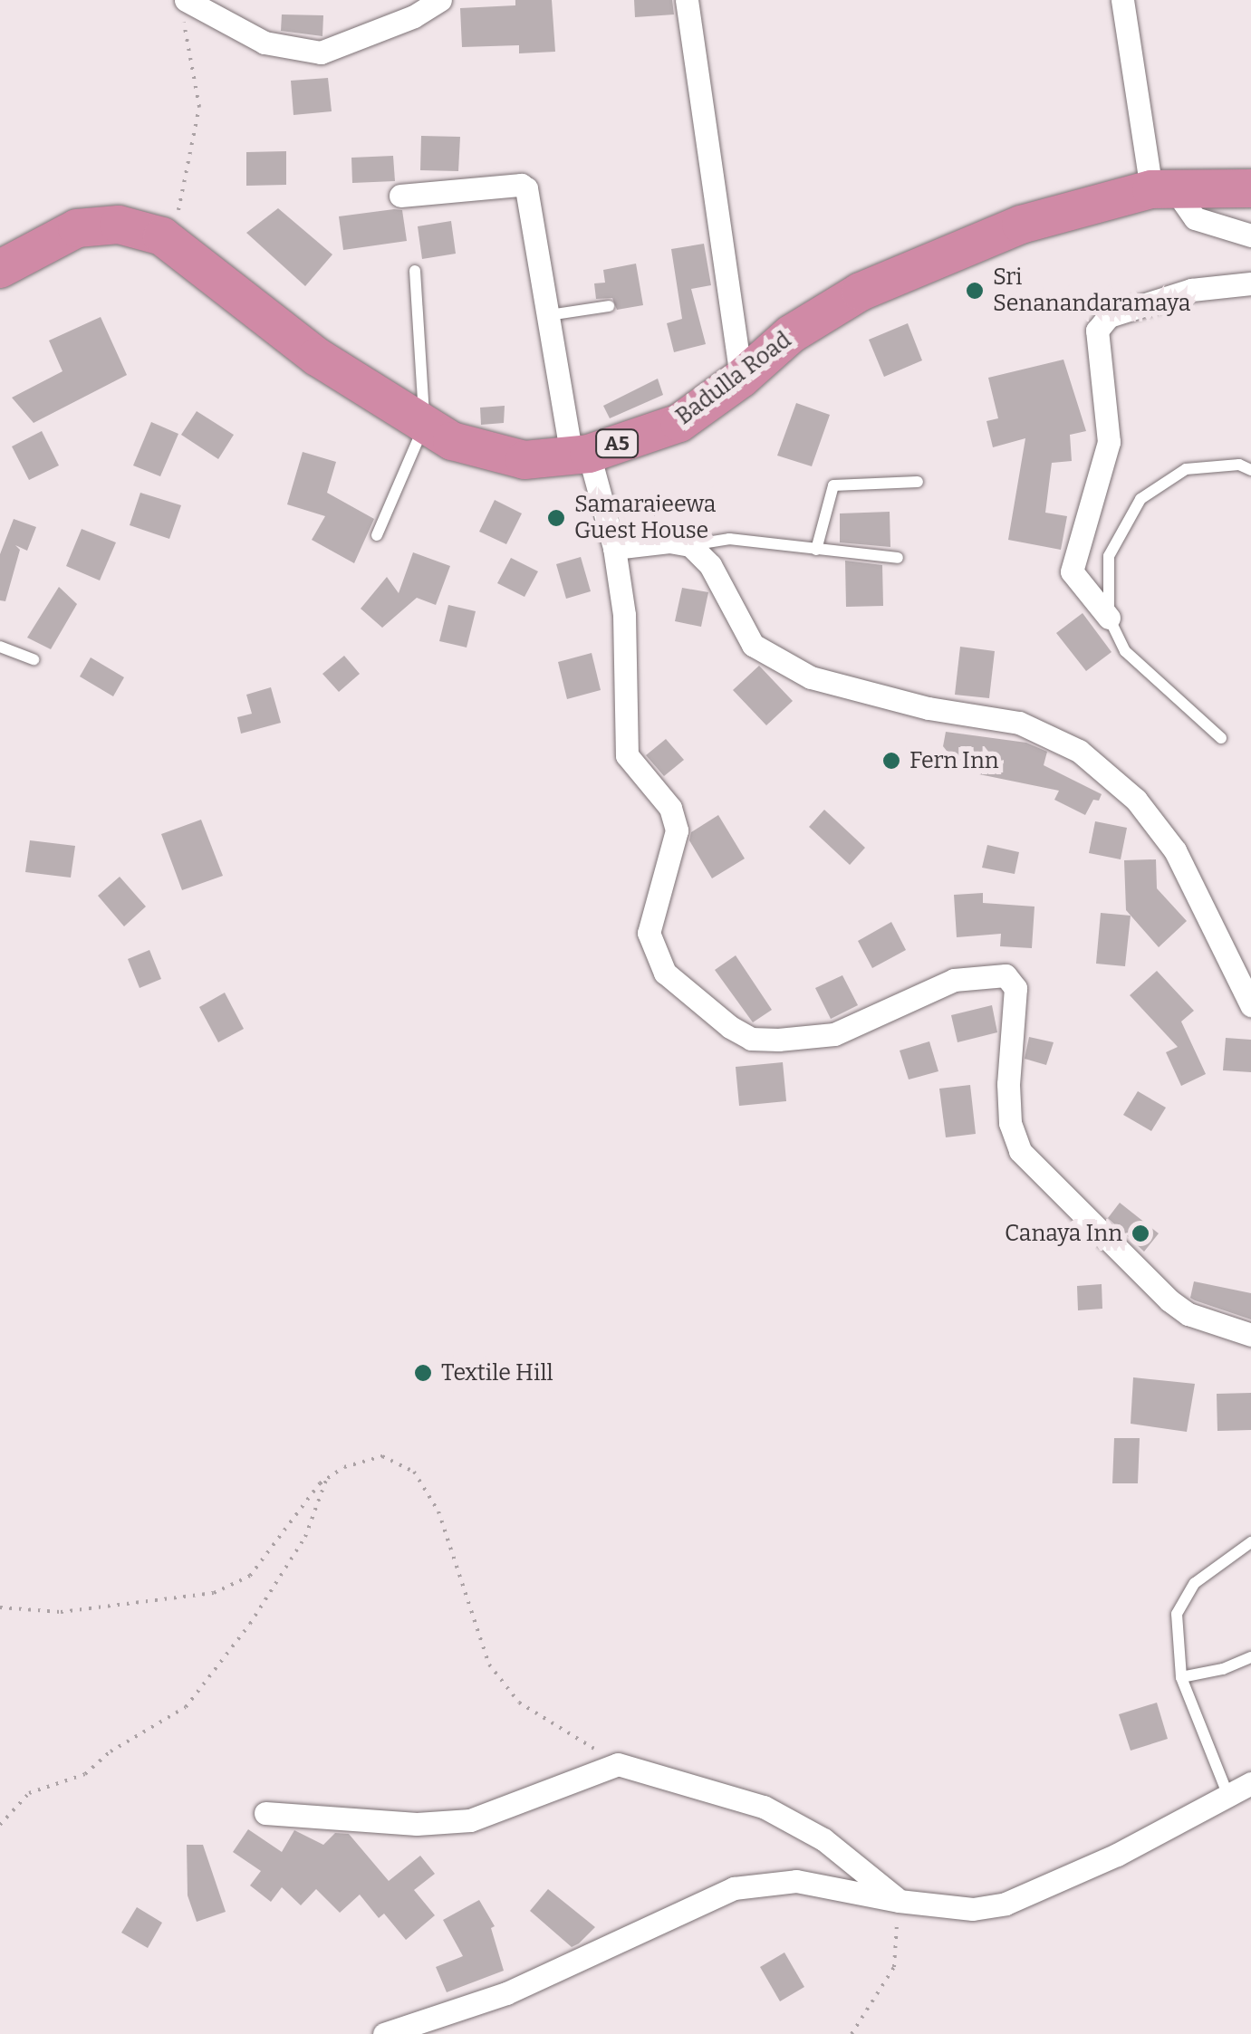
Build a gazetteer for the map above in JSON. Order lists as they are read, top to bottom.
{
  "streets": {
    "highway": ["Badulla Road", "A5"]
  },
  "places": [
    "Sri Senanandaramaya",
    "Samarajeewa Guest House",
    "Fern Inn",
    "Canaya Inn",
    "Textile Hill"
  ]
}
